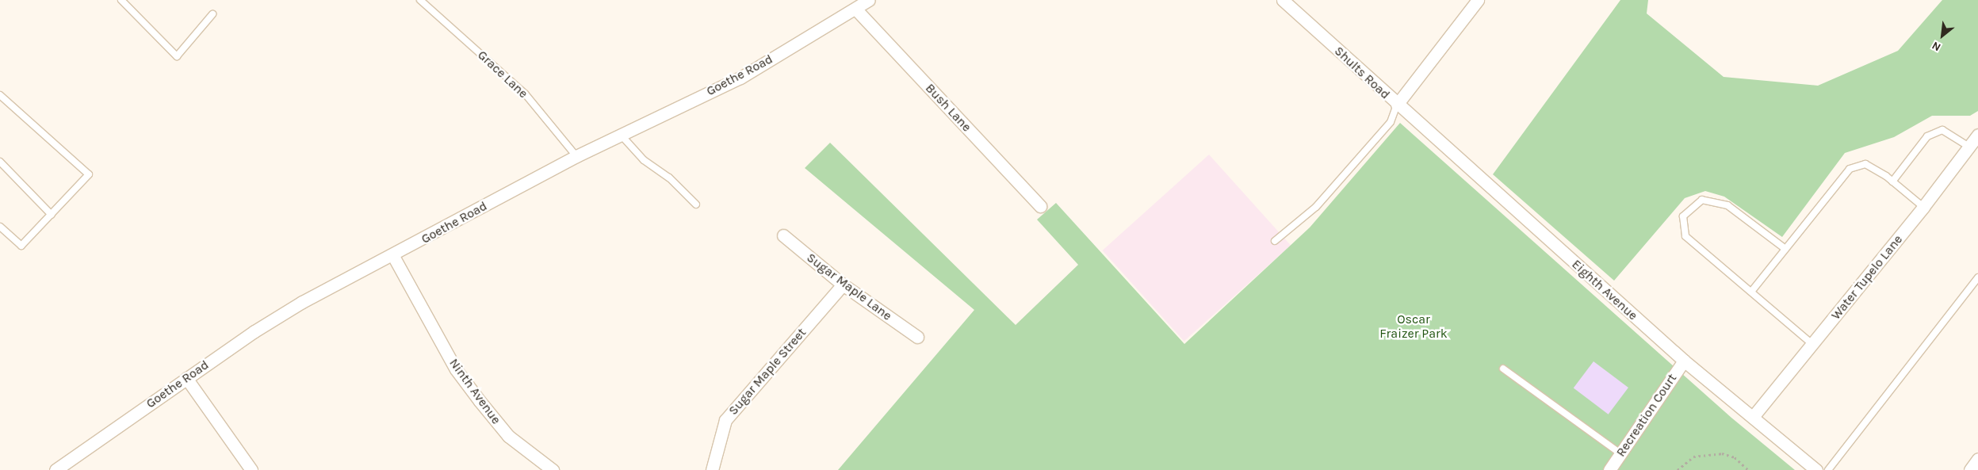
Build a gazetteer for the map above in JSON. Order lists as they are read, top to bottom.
{
  "streets": {
    "street": [
      "Shults Road",
      "Goethe Road",
      "Bush Lane",
      "Water Tupelo Lane",
      "Sugar Maple Lane",
      "Eighth Avenue",
      "Sugar Maple Street",
      "Ninth Avenue",
      "Recreation Court"
    ],
    "lane": ["Grace Lane"]
  },
  "crossings": [
    ["Shults Road", "Eighth Avenue"],
    ["Grace Lane", "Goethe Road"],
    ["Goethe Road", "Bush Lane"],
    ["Goethe Road", "Ninth Avenue"],
    ["Water Tupelo Lane", "Eighth Avenue"],
    ["Sugar Maple Lane", "Sugar Maple Street"],
    ["Eighth Avenue", "Recreation Court"]
  ],
  "parks": ["Oscar Fraizer Park"],
  "north": "bottom left"
}
